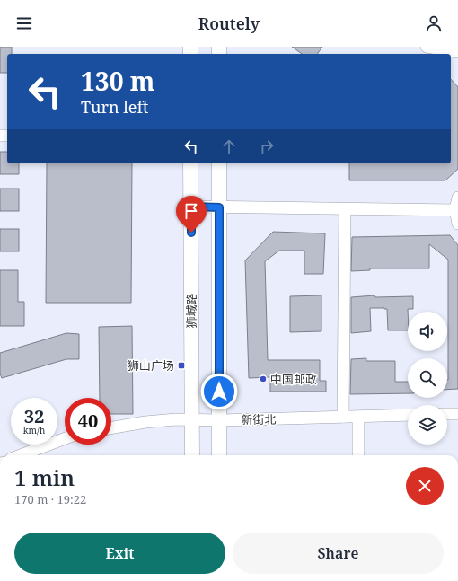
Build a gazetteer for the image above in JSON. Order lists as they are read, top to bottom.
{
  "streets": {
    "street": ["狮城路", "新街北"]
  },
  "crossings": [
    ["狮城路", "新街北"]
  ],
  "places": {
    "transit": ["狮山广场"],
    "other": ["中国邮政"]
  },
  "page": {
    "header": "Routely",
    "turn": ["130 m", "Turn left"],
    "speed": "32 km/h",
    "limit": "40",
    "heading": ["1 min", "170 m · 19:22"],
    "buttons": ["Exit", "Share"]
  }
}
